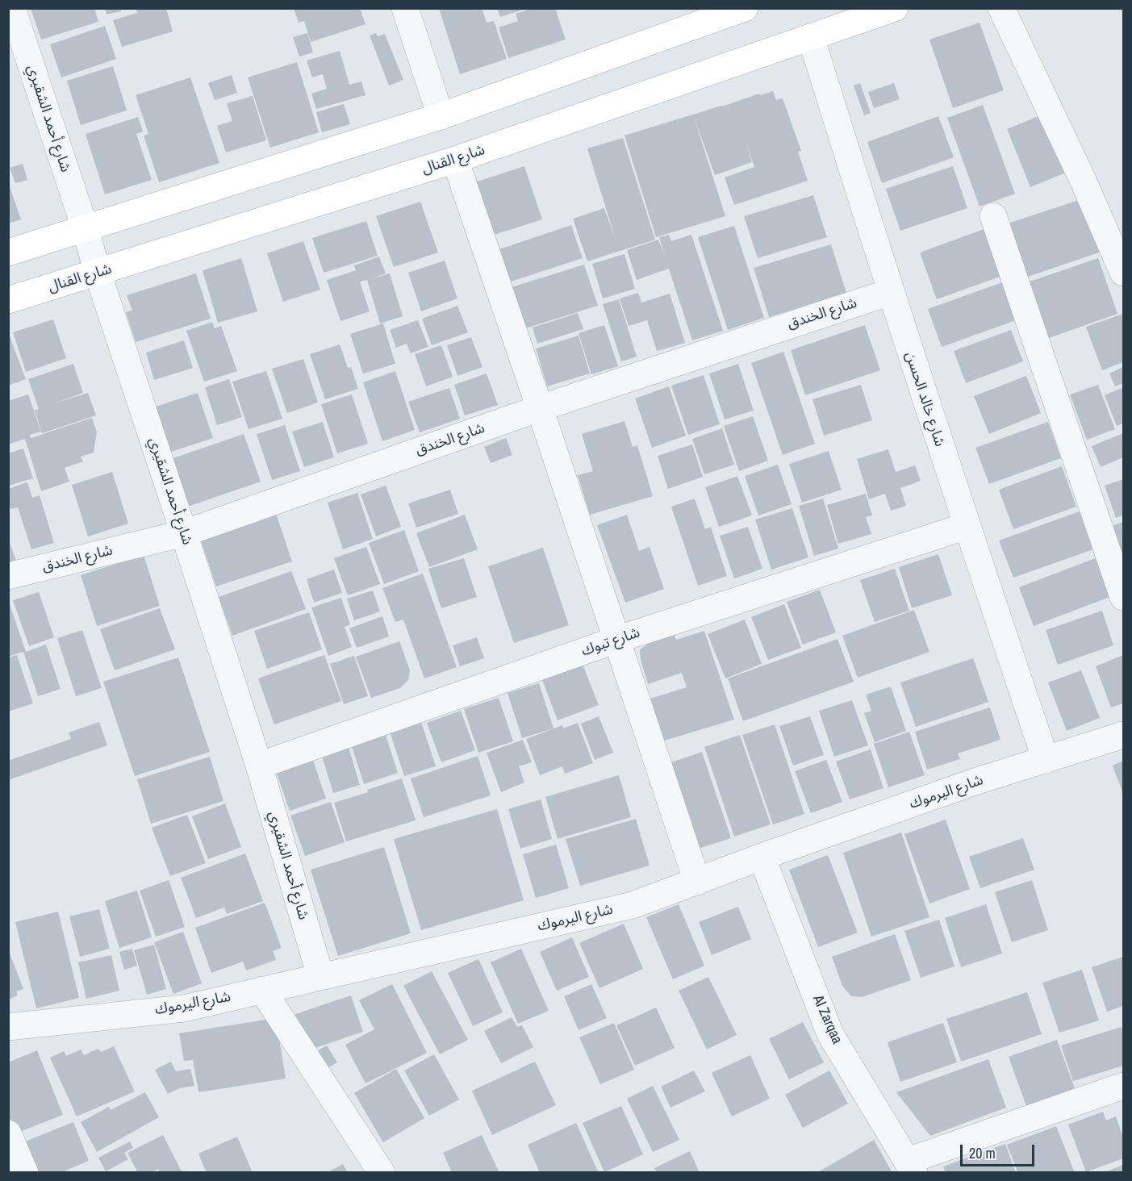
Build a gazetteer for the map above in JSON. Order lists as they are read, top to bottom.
{
  "streets": {
    "main road": ["شارع القنال"],
    "street": [
      "شارع أحمد الشقيري",
      "شارع الخندق",
      "شارع خالد الحسن",
      "شارع تبوك",
      "شارع اليرموك",
      "Al Zarqaa"
    ]
  },
  "crossings": [
    ["شارع أحمد الشقيري", "شارع القنال"],
    ["شارع أحمد الشقيري", "شارع الخندق"],
    ["شارع أحمد الشقيري", "شارع تبوك"],
    ["شارع أحمد الشقيري", "شارع اليرموك"],
    ["شارع القنال", "شارع خالد الحسن"],
    ["شارع الخندق", "شارع خالد الحسن"],
    ["شارع خالد الحسن", "شارع تبوك"],
    ["شارع خالد الحسن", "شارع اليرموك"],
    ["شارع اليرموك", "Al Zarqaa"]
  ],
  "scale_bar": "20 m"
}
